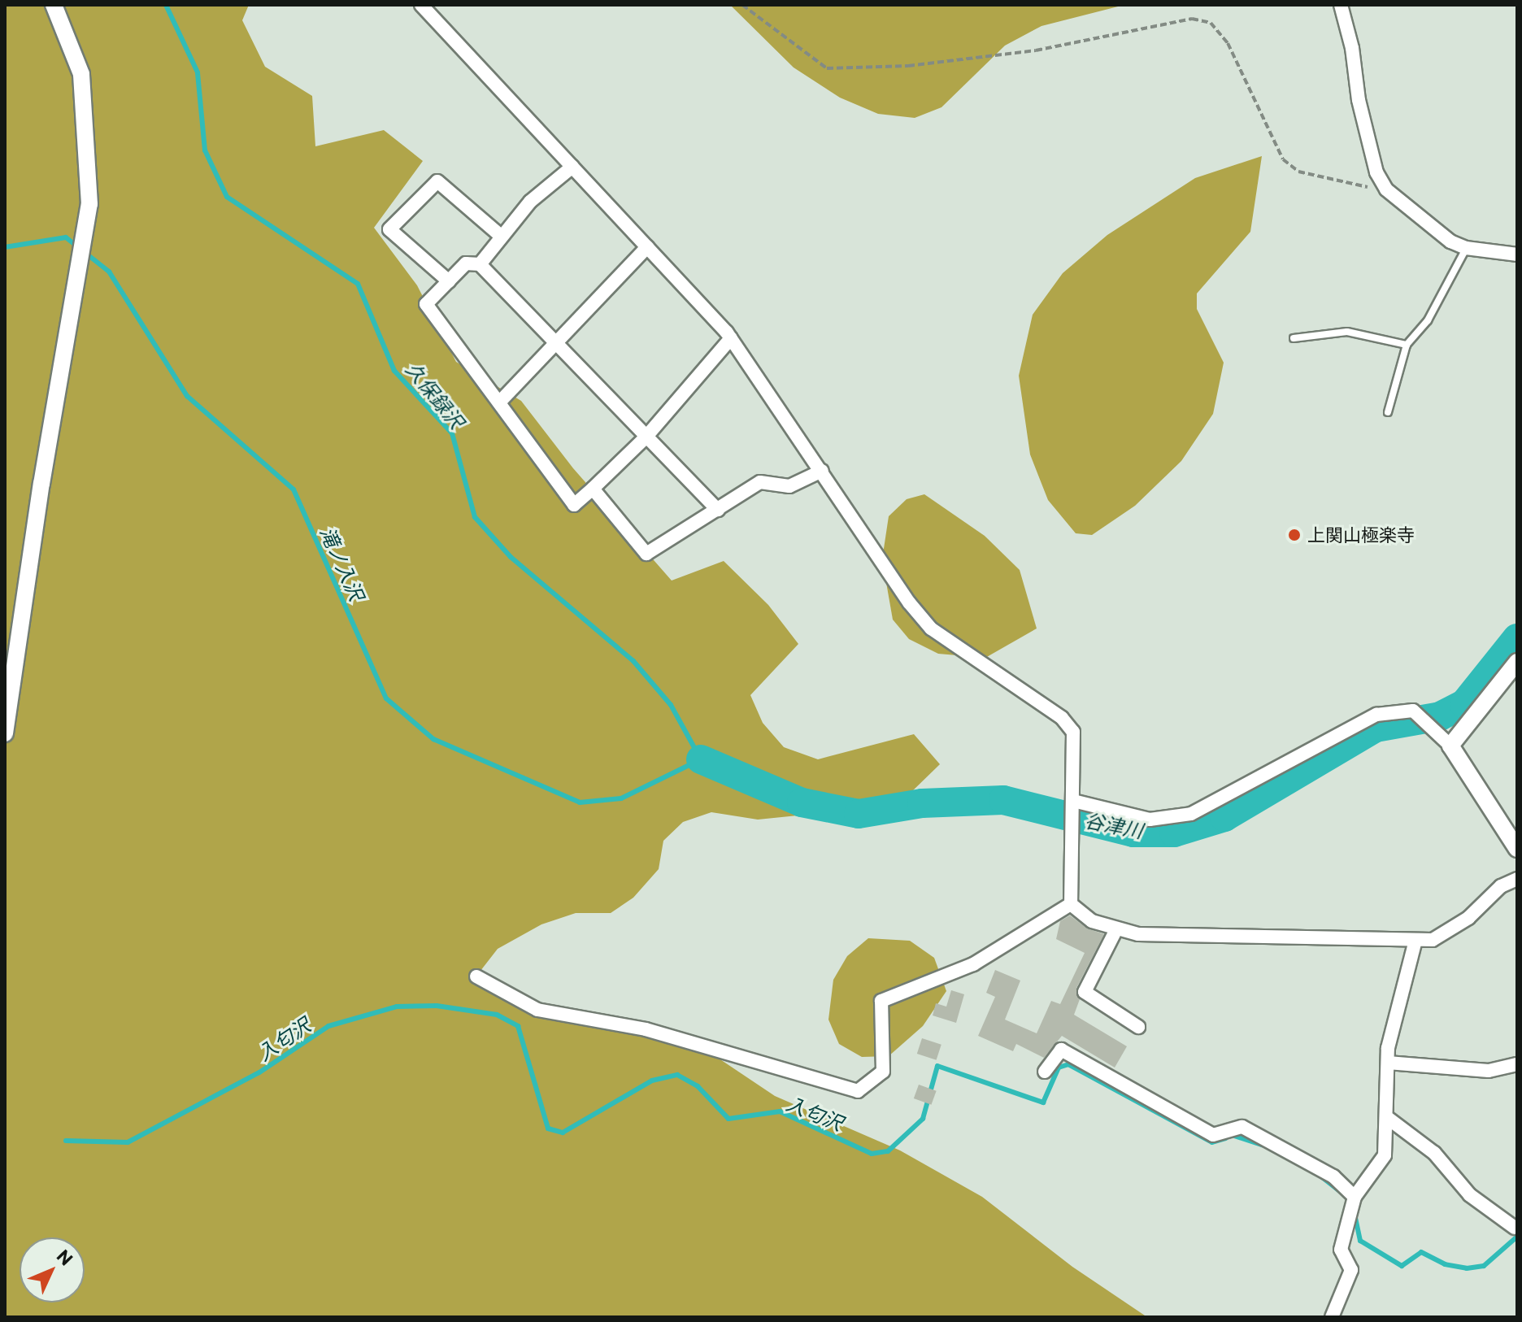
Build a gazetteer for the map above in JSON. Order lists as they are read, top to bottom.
{
  "water": [
    "久保録沢",
    "滝ノ入沢",
    "谷津川",
    "入匂沢"
  ],
  "places": ["上関山極楽寺"],
  "north": "top right"
}
